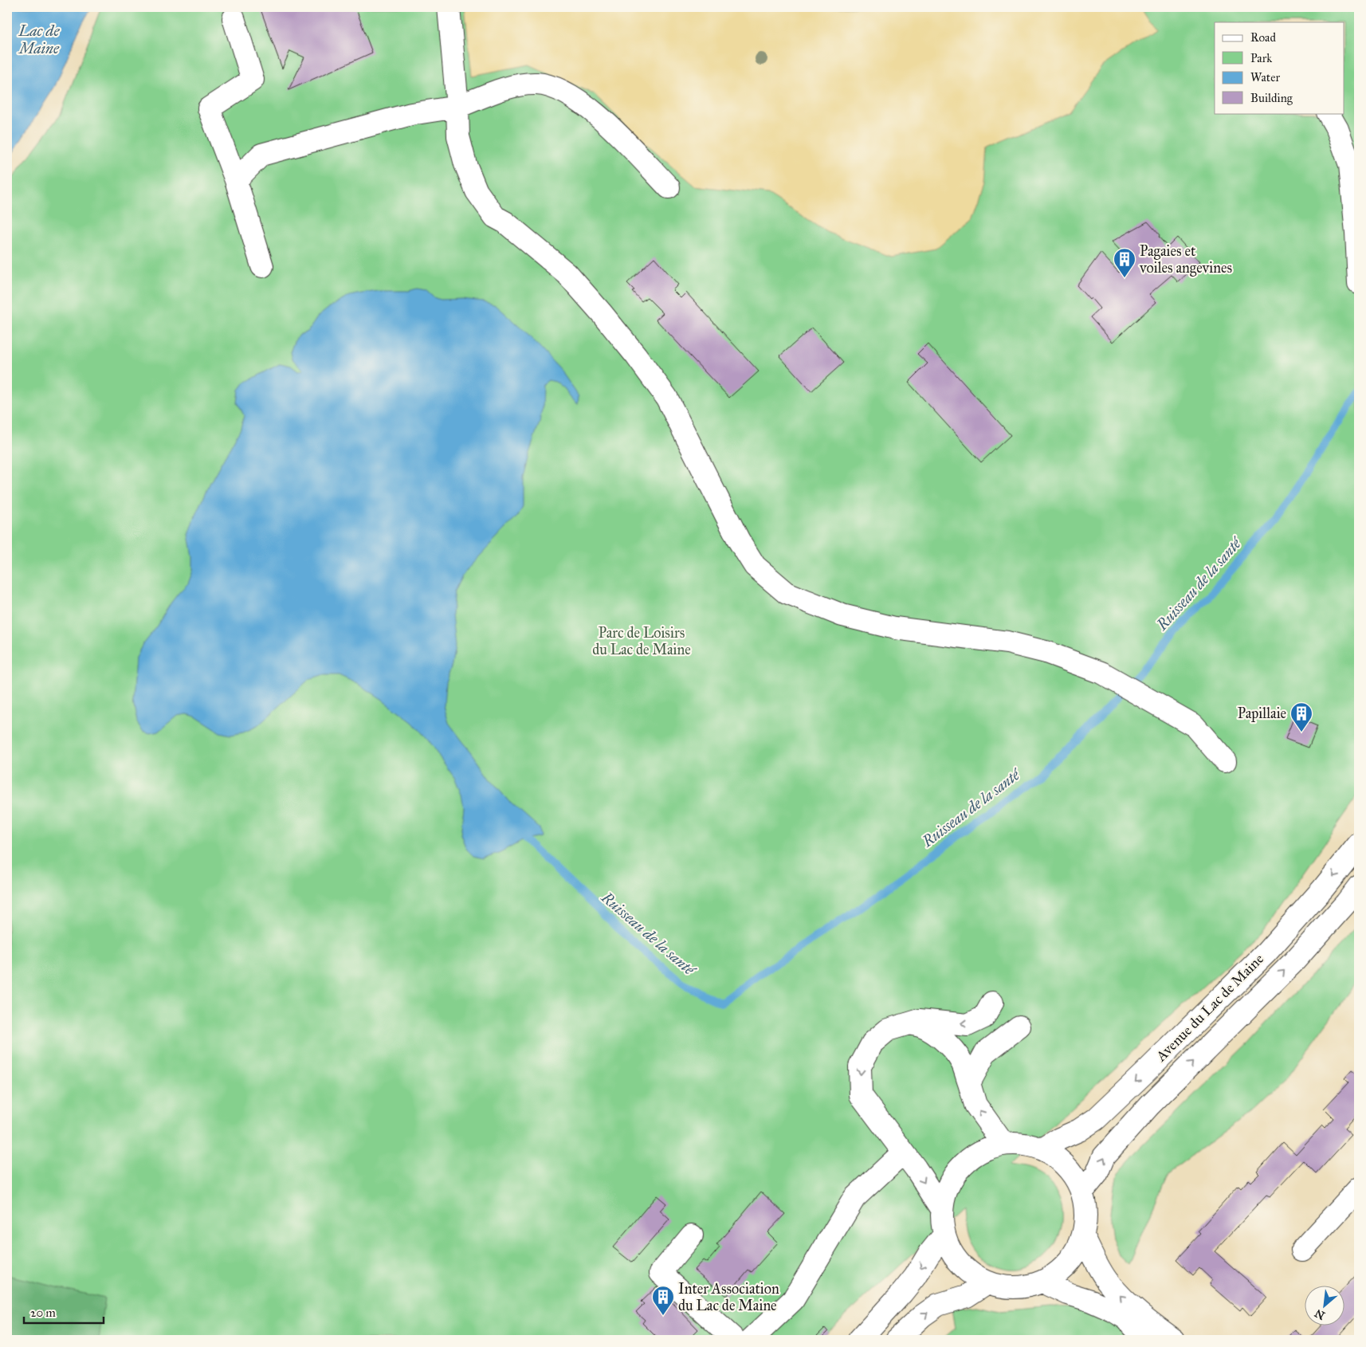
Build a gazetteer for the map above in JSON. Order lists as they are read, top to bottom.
{
  "streets": {
    "street": ["Avenue du Lac de Maine"]
  },
  "water": ["Lac de Maine", "Ruisseau de la santé"],
  "parks": ["Parc de Loisirs du Lac de Maine"],
  "places": {
    "building": ["Pagaies et voiles angevines", "Papillaie", "Inter Association du Lac de Maine"]
  },
  "legend": [
    "Road",
    "Park",
    "Water",
    "Building"
  ],
  "scale_bar": "20 m",
  "north": "bottom left"
}
